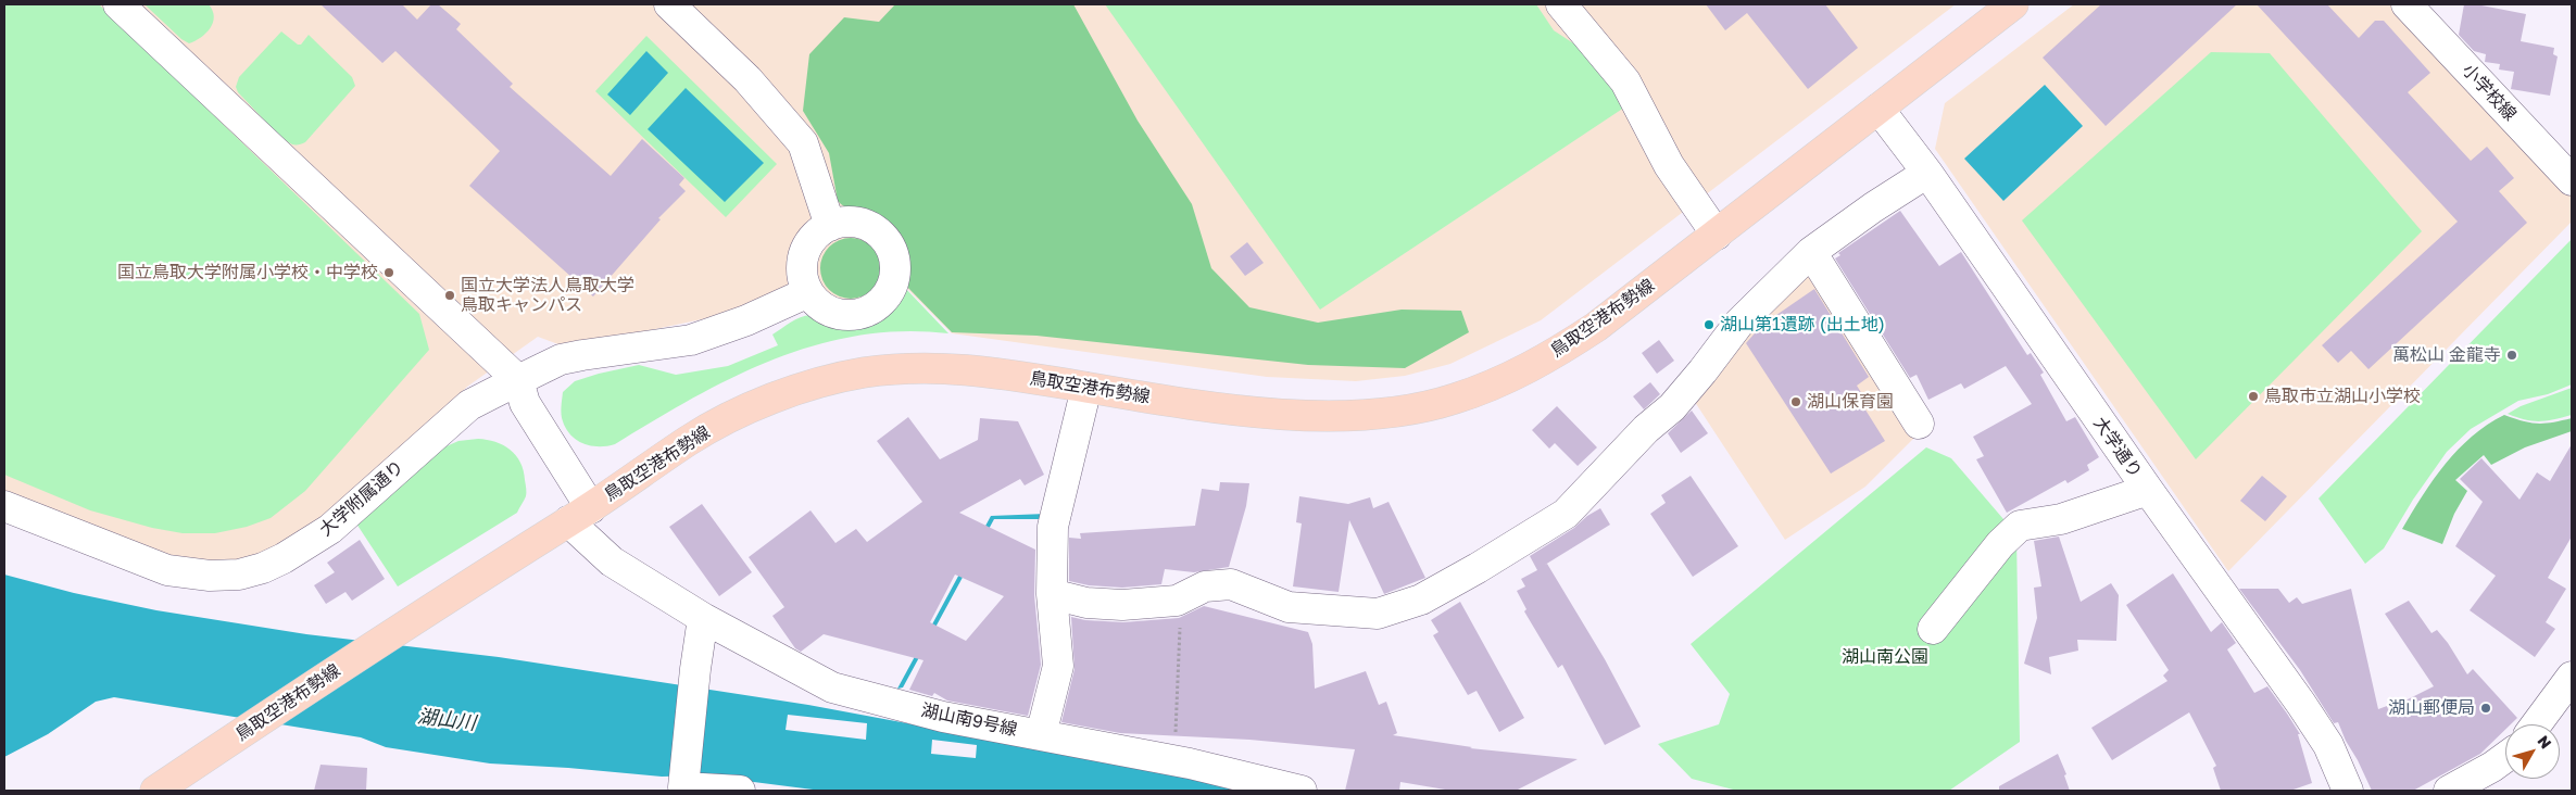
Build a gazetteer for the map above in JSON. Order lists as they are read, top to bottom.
{
  "streets": {
    "main road": ["鳥取空港布勢線"],
    "street": [
      "小学校線",
      "大学通り",
      "大学附属通り",
      "湖山南9号線"
    ]
  },
  "crossings": [
    ["鳥取空港布勢線", "大学通り"],
    ["鳥取空港布勢線", "湖山南9号線"],
    ["大学附属通り", "湖山南9号線"]
  ],
  "water": ["湖山川"],
  "parks": ["湖山南公園"],
  "places": [
    "国立鳥取大学附属小学校・中学校",
    "国立大学法人鳥取大学 鳥取キャンパス",
    "湖山第1遺跡 (出土地)",
    "萬松山 金龍寺",
    "鳥取市立湖山小学校",
    "湖山保育園",
    "湖山郵便局"
  ],
  "north": "top right"
}
